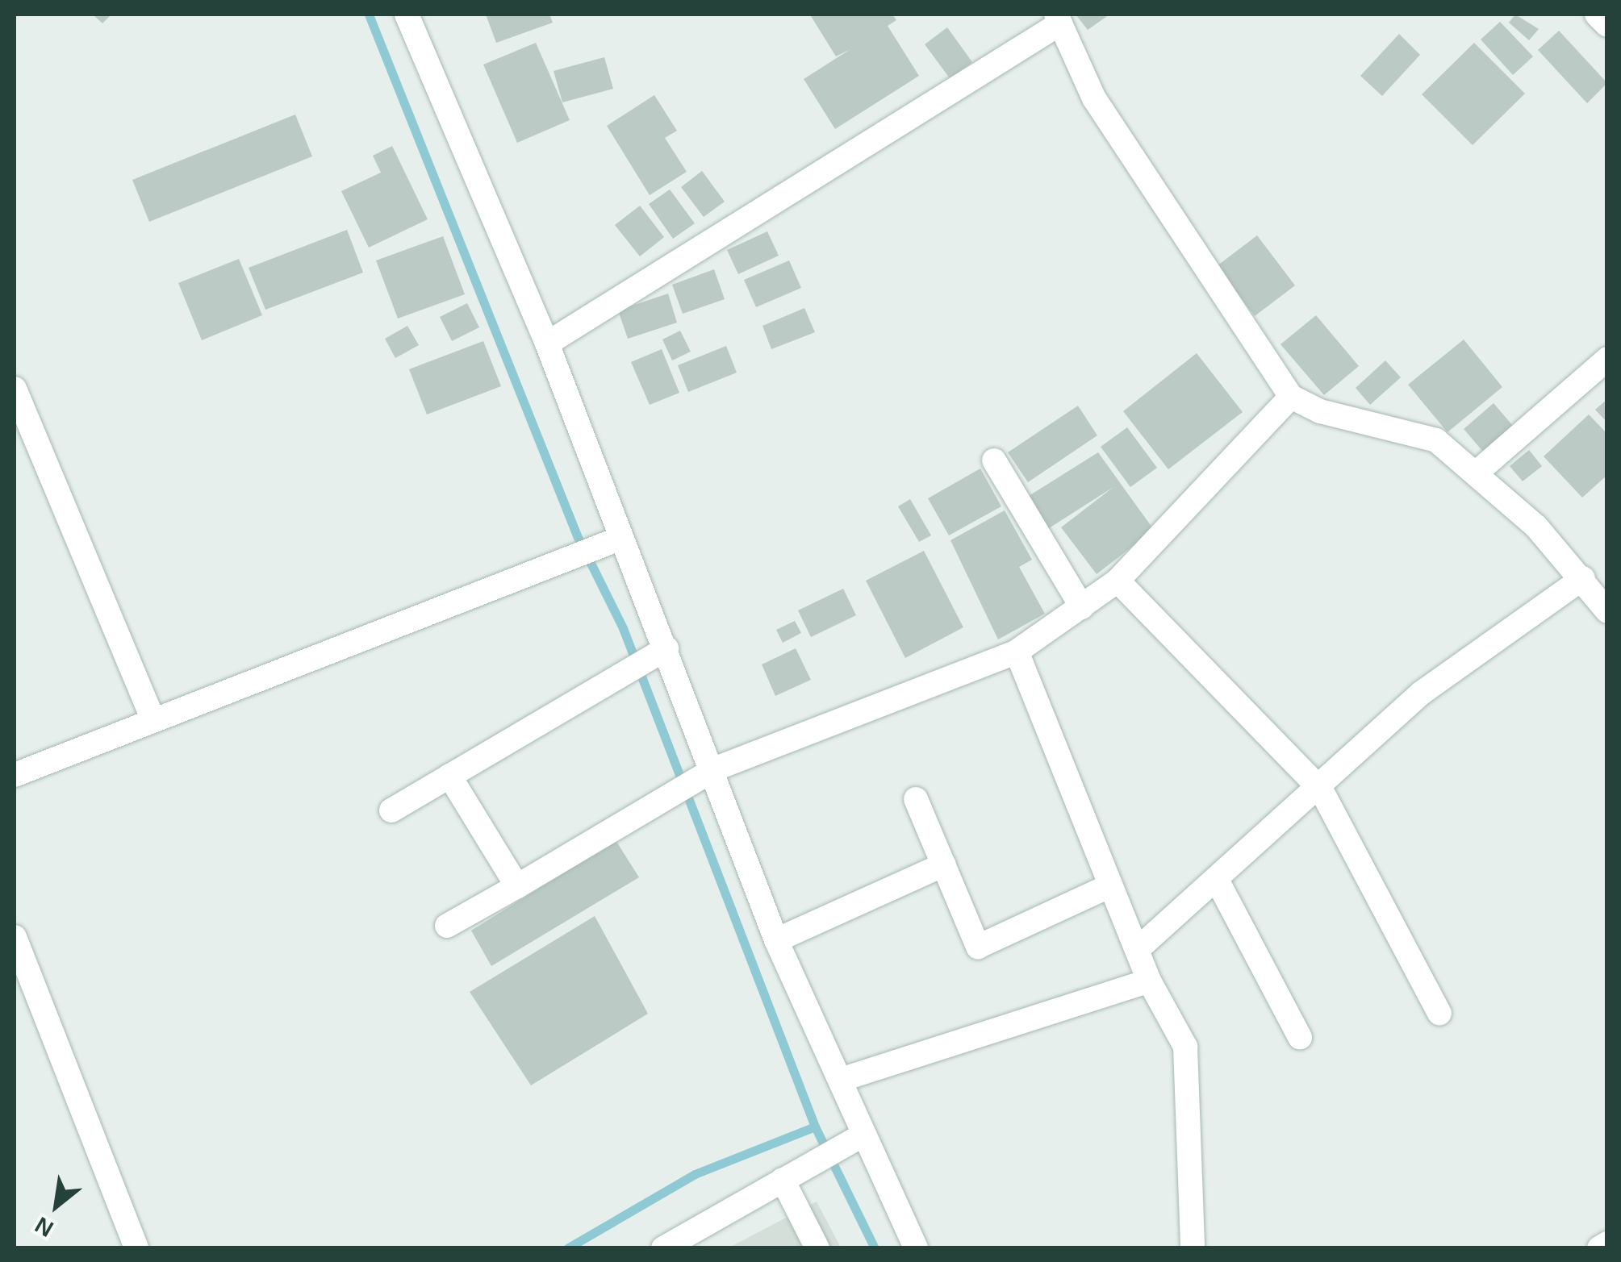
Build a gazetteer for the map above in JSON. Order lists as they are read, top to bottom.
{
  "north": "bottom left"
}
